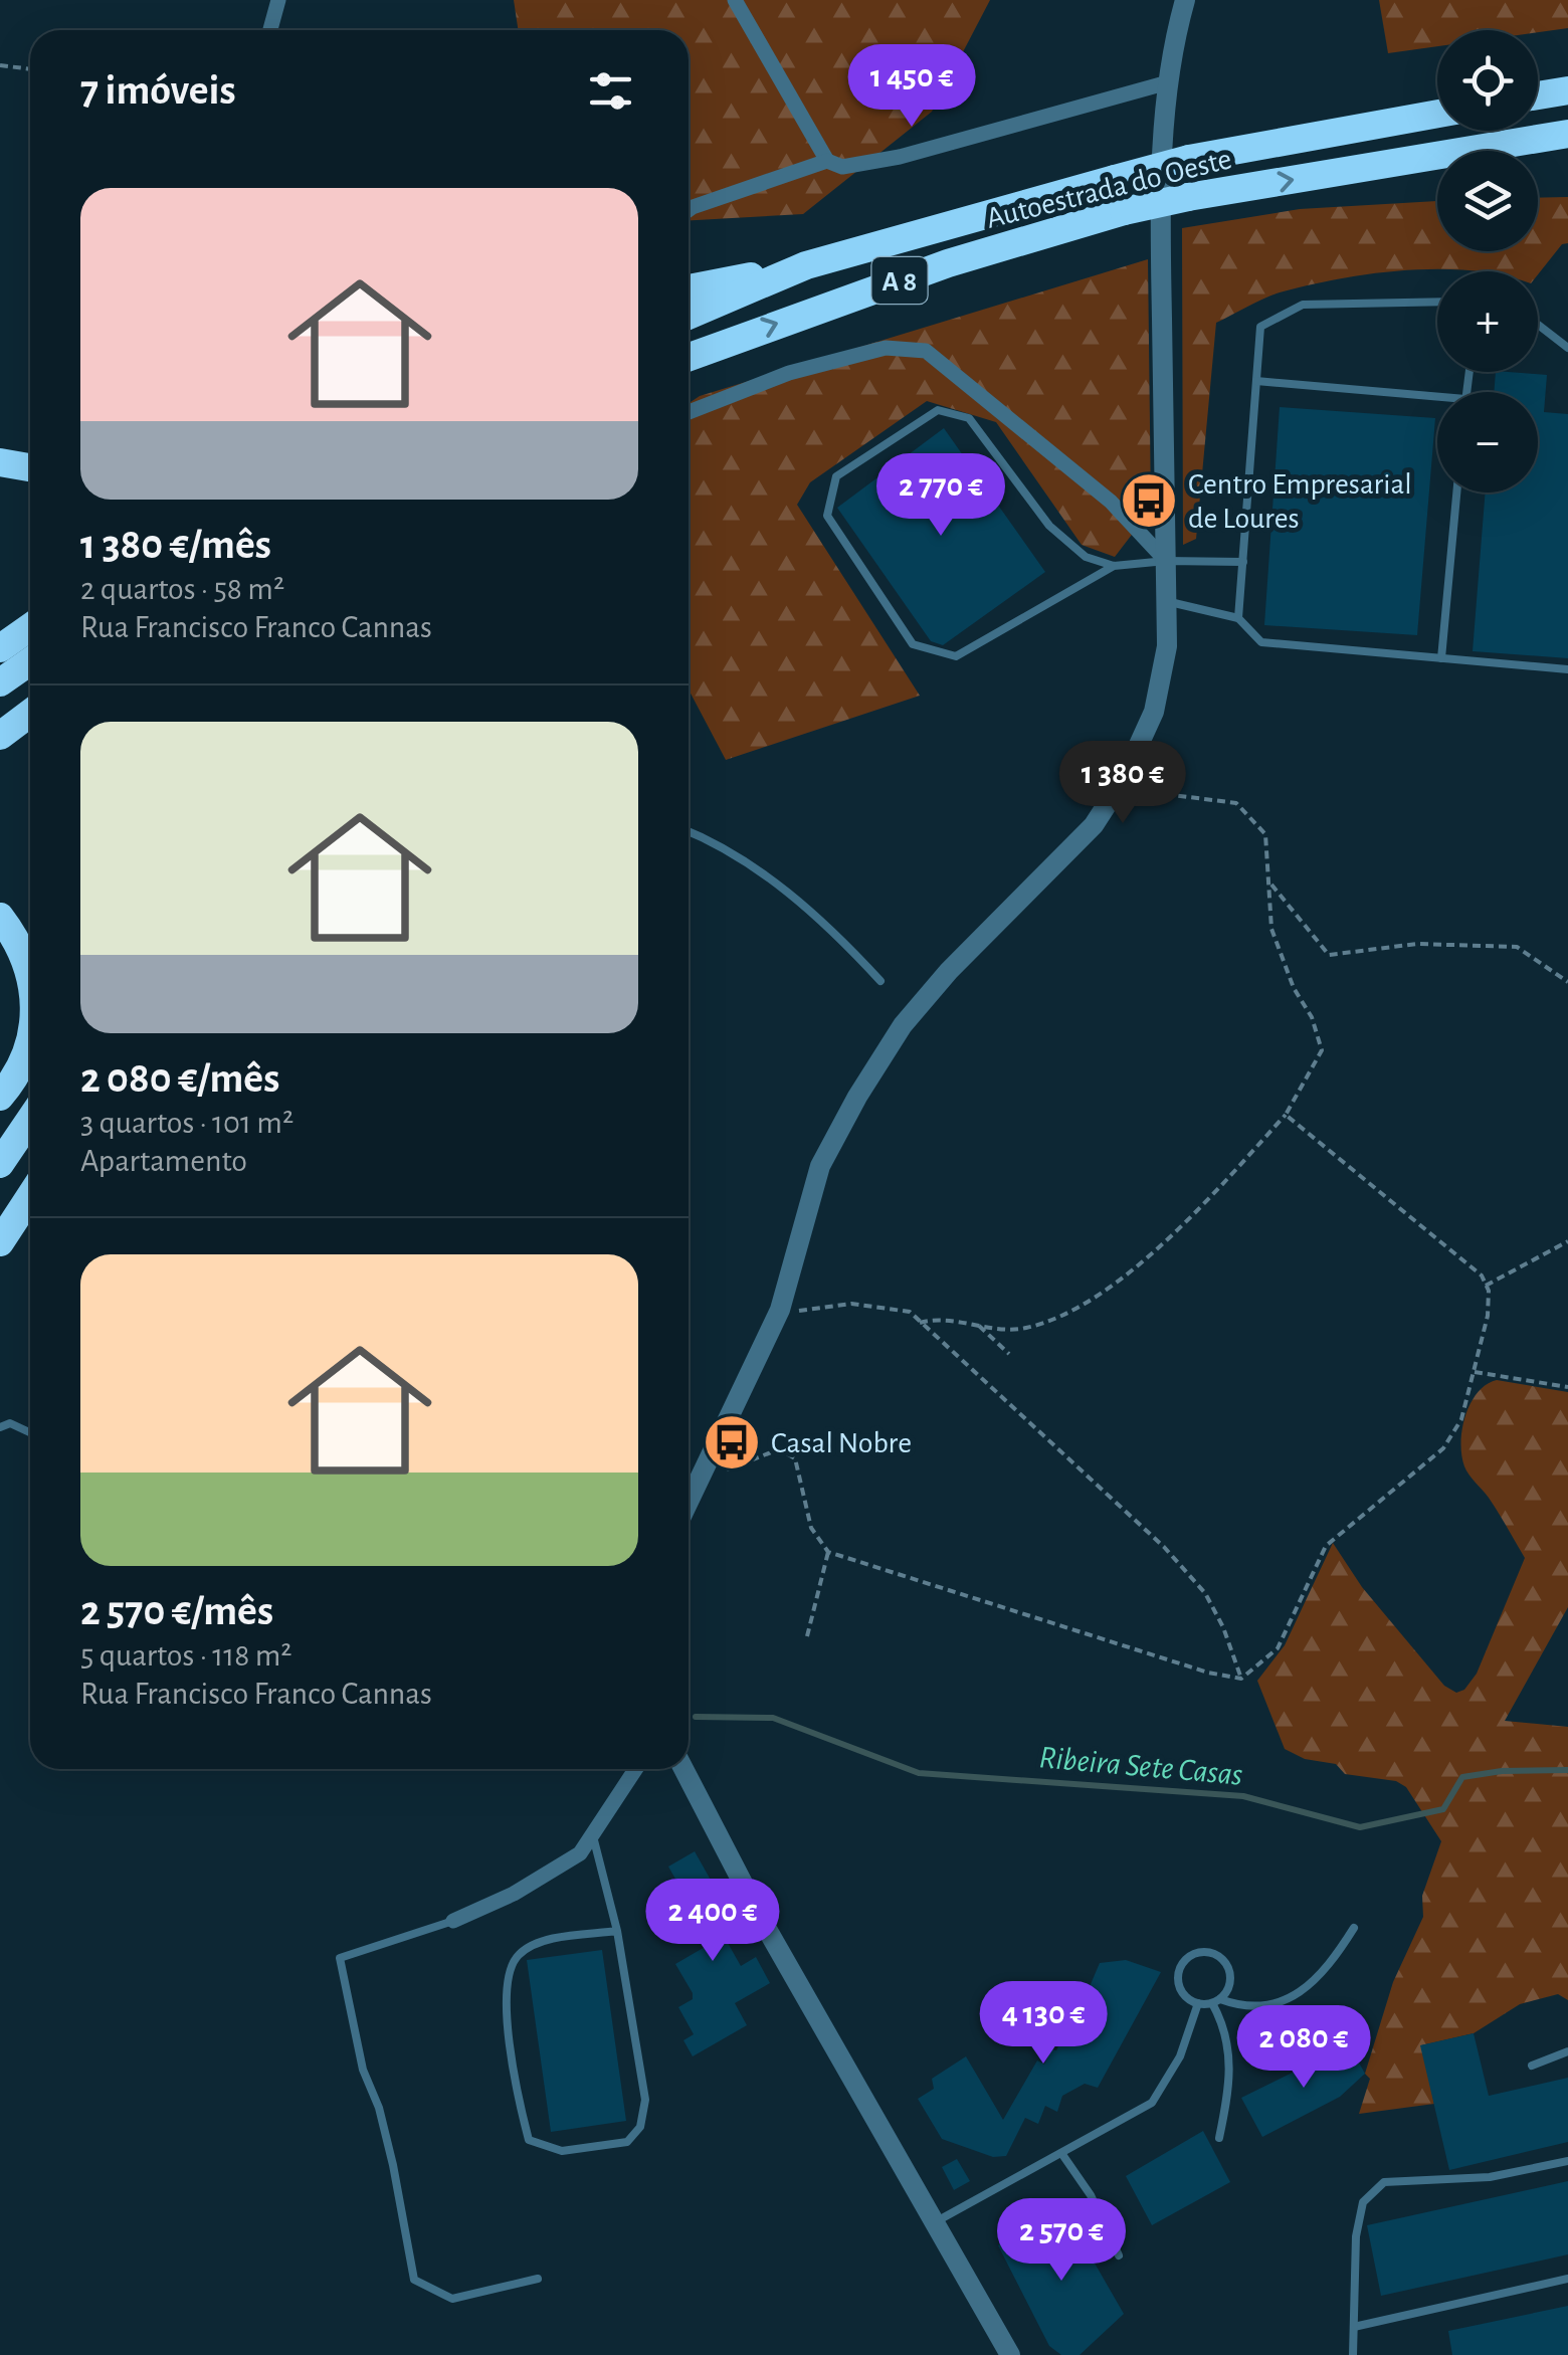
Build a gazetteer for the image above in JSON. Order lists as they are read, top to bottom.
{
  "streets": {
    "highway": ["Autoestrada do Oeste", "A 8"]
  },
  "water": ["Ribeira Sete Casas"],
  "places": {
    "bus stop": ["Centro Empresarial de Loures", "Casal Nobre"]
  },
  "page": {
    "map_buttons": ["+", "−"],
    "heading": "7 imóveis",
    "price": [
      "1 450 €",
      "2 770 €",
      "1 380 €",
      "2 400 €",
      "4 130 €",
      "2 080 €",
      "2 570 €"
    ],
    "list": [
      {
        "name": "1 380 €/mês",
        "note": "2 quartos · 58 m² · Rua Francisco Franco Cannas"
      },
      {
        "name": "2 080 €/mês",
        "note": "3 quartos · 101 m² · Apartamento"
      },
      {
        "name": "2 570 €/mês",
        "note": "5 quartos · 118 m² · Rua Francisco Franco Cannas"
      }
    ]
  }
}
